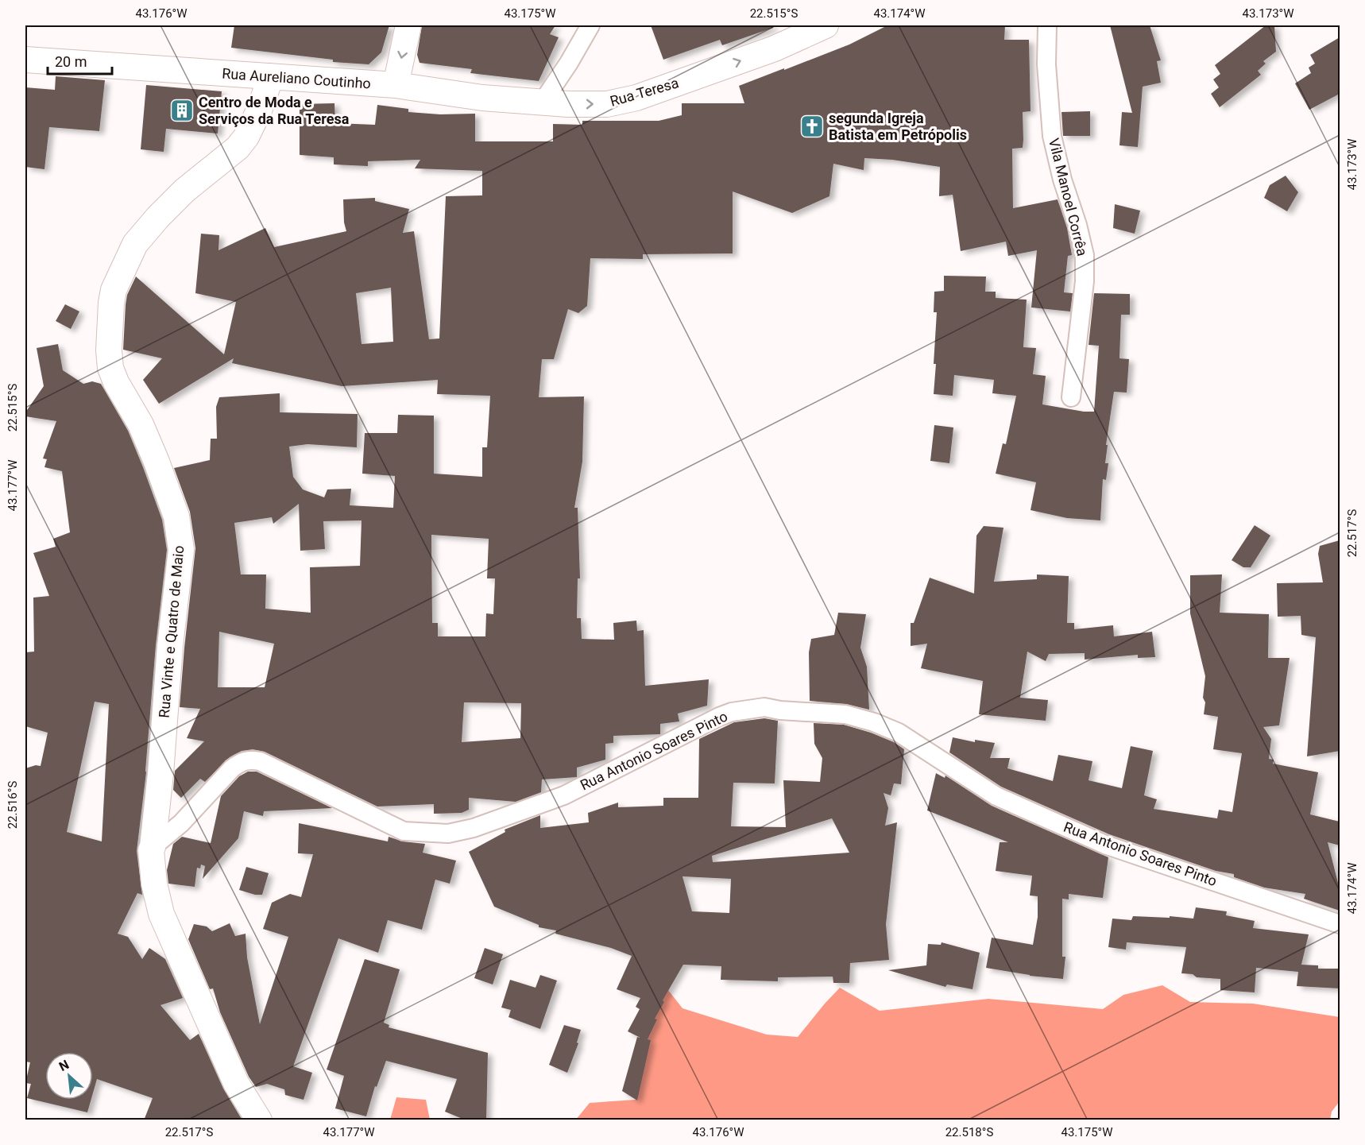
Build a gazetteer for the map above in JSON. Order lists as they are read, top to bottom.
{
  "streets": {
    "street": [
      "Rua Aureliano Coutinho",
      "Rua Teresa",
      "Vila Manoel Corrêa",
      "Rua Vinte e Quatro de Maio",
      "Rua Antonio Soares Pinto"
    ]
  },
  "crossings": [
    ["Rua Aureliano Coutinho", "Rua Teresa"],
    ["Rua Aureliano Coutinho", "Rua Vinte e Quatro de Maio"],
    ["Rua Vinte e Quatro de Maio", "Rua Antonio Soares Pinto"]
  ],
  "one_way": ["Rua Teresa"],
  "places": {
    "building": ["Centro de Moda e Serviços da Rua Teresa"],
    "church": ["segunda Igreja Batista em Petrópolis"]
  },
  "scale_bar": "20 m",
  "north": "top left",
  "coordinates": [
    "43.176°W",
    "43.175°W",
    "22.515°S",
    "43.174°W",
    "43.173°W",
    "43.177°W",
    "22.517°S",
    "22.516°S",
    "22.518°S"
  ]
}
